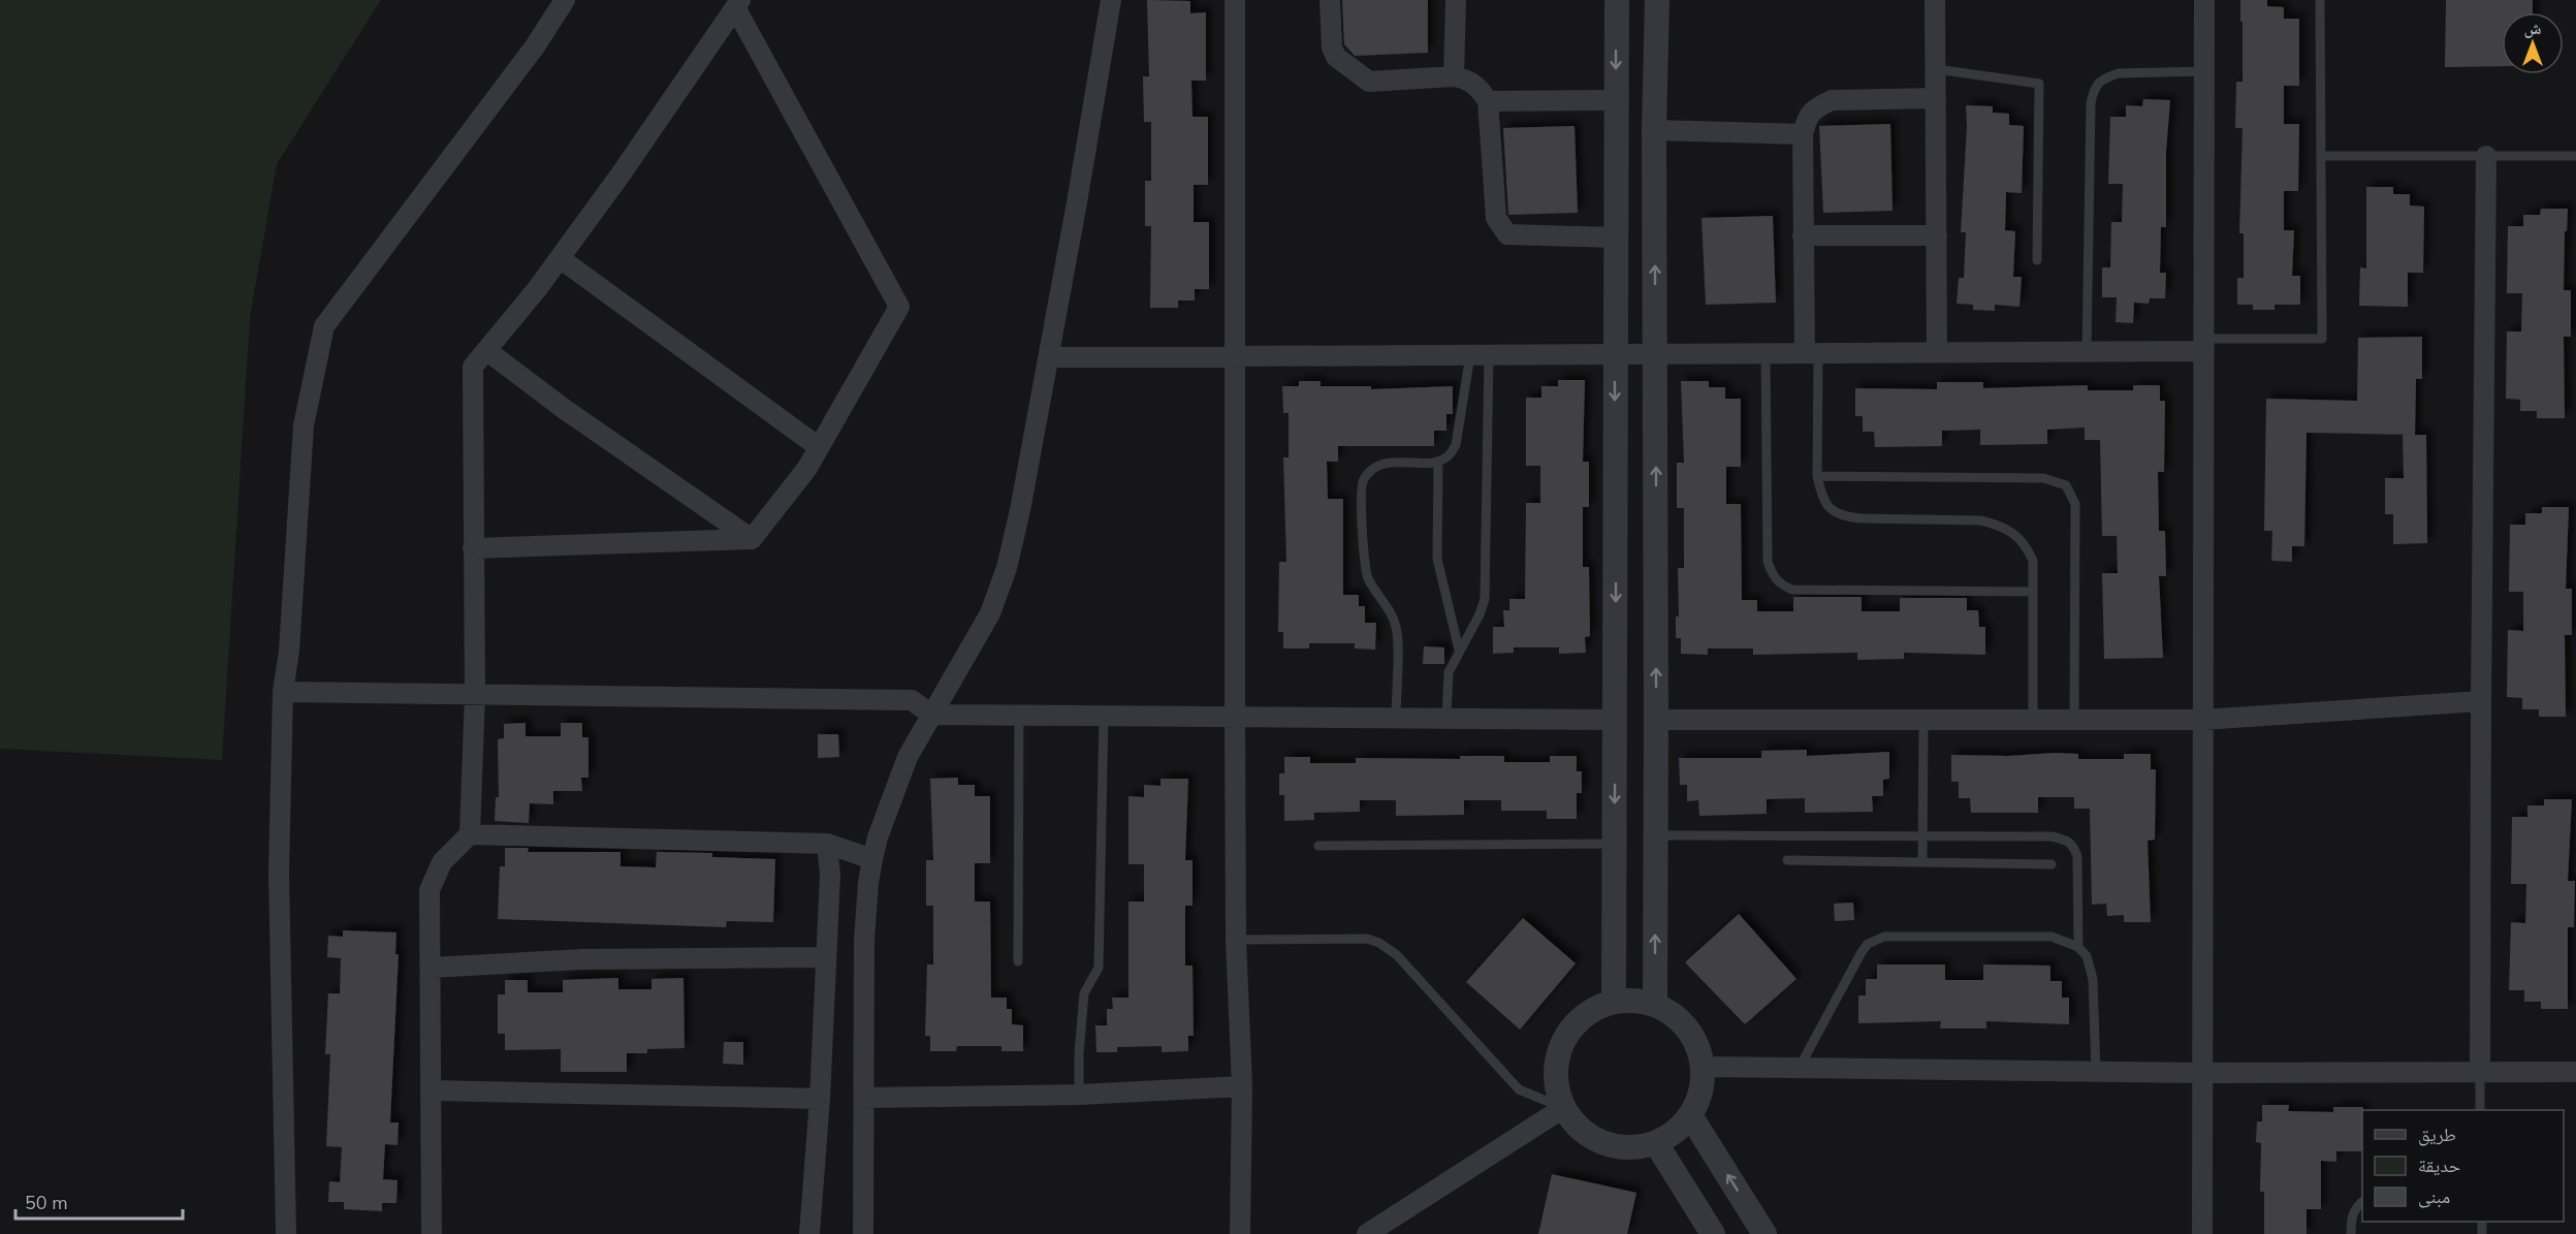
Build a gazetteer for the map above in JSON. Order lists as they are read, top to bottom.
{
  "legend": ["طريق", "حديقة", "مبنى"],
  "scale_bar": "50 m",
  "north": "top"
}
